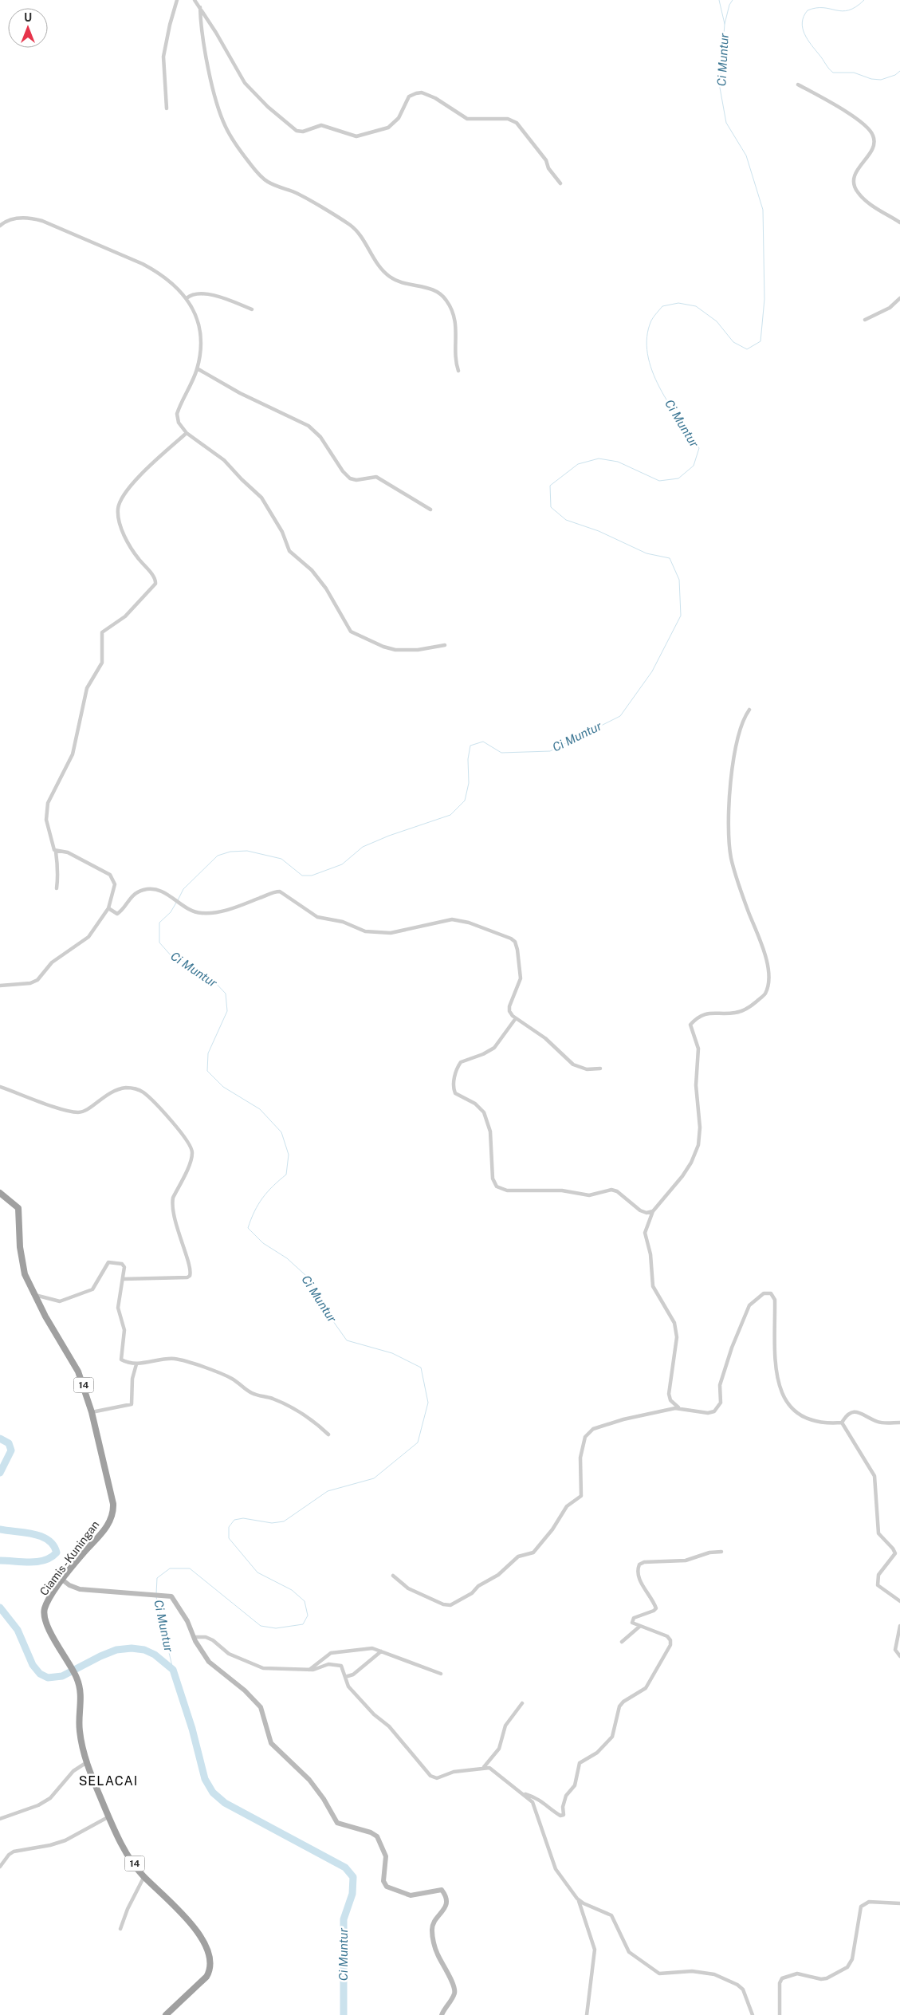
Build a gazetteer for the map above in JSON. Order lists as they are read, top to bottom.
{
  "streets": {
    "highway": ["14", "Ciamis - Kuningan"]
  },
  "districts": ["SELACAI"],
  "water": ["Ci Muntur"],
  "north": "top"
}
